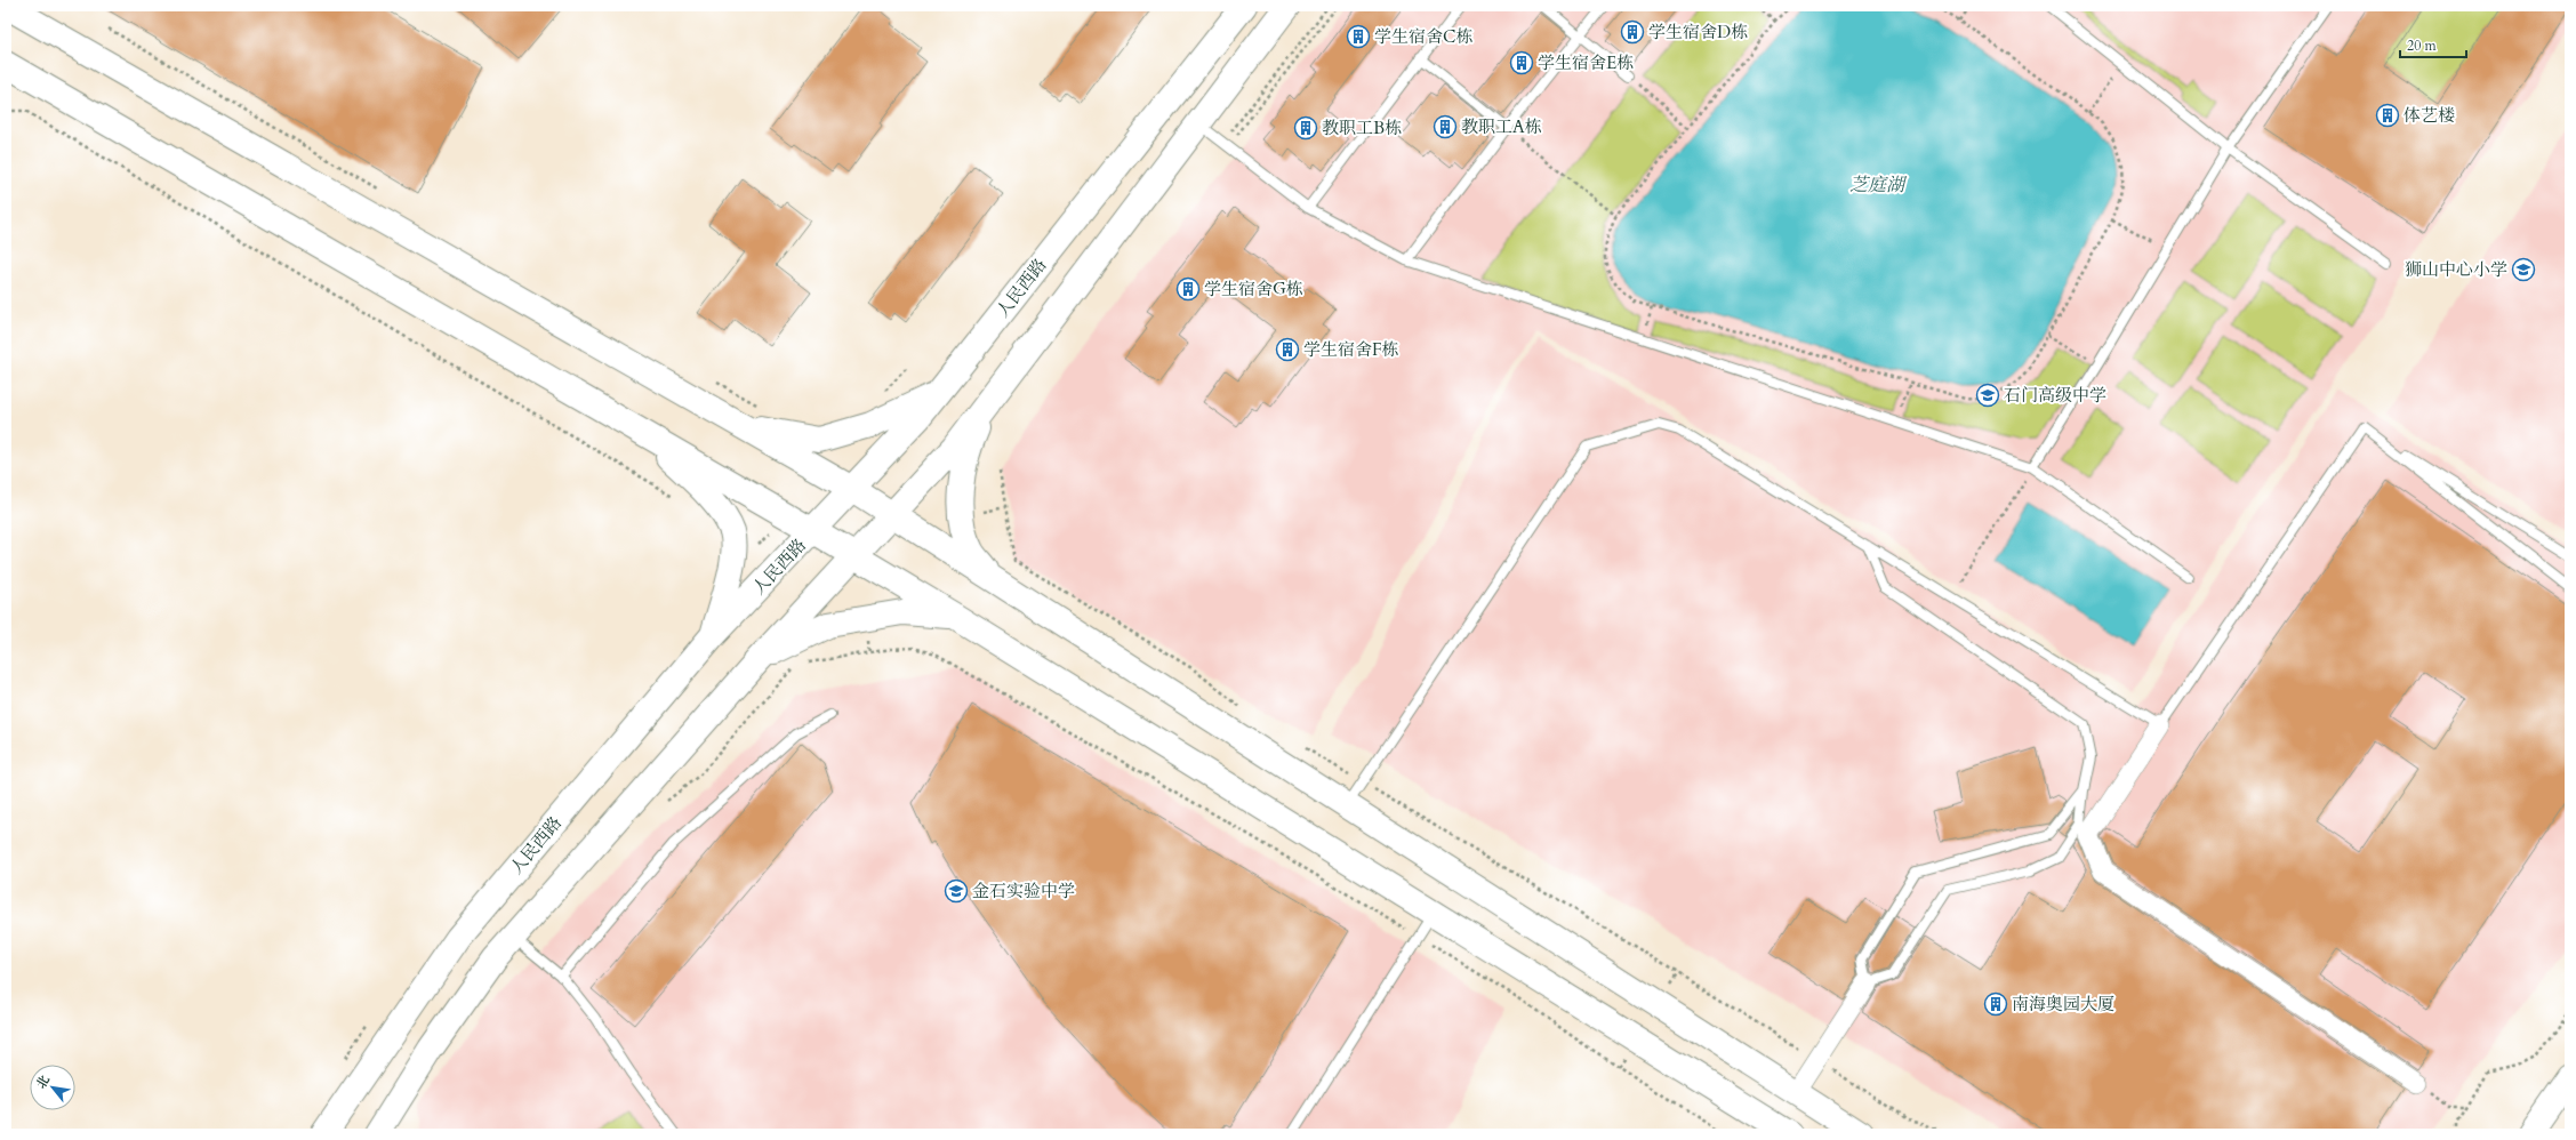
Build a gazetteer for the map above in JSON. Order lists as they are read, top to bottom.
{
  "streets": {
    "main road": ["人民西路"]
  },
  "water": ["芝庭湖"],
  "places": {
    "building": [
      "学生宿舍D栋",
      "学生宿舍C栋",
      "学生宿舍E栋",
      "体艺楼",
      "教职工A栋",
      "教职工B栋",
      "学生宿舍G栋",
      "学生宿舍F栋",
      "南海奥园大厦"
    ],
    "school or university": ["狮山中心小学", "石门高级中学", "金石实验中学"]
  },
  "scale_bar": "20 m",
  "north": "top left"
}
